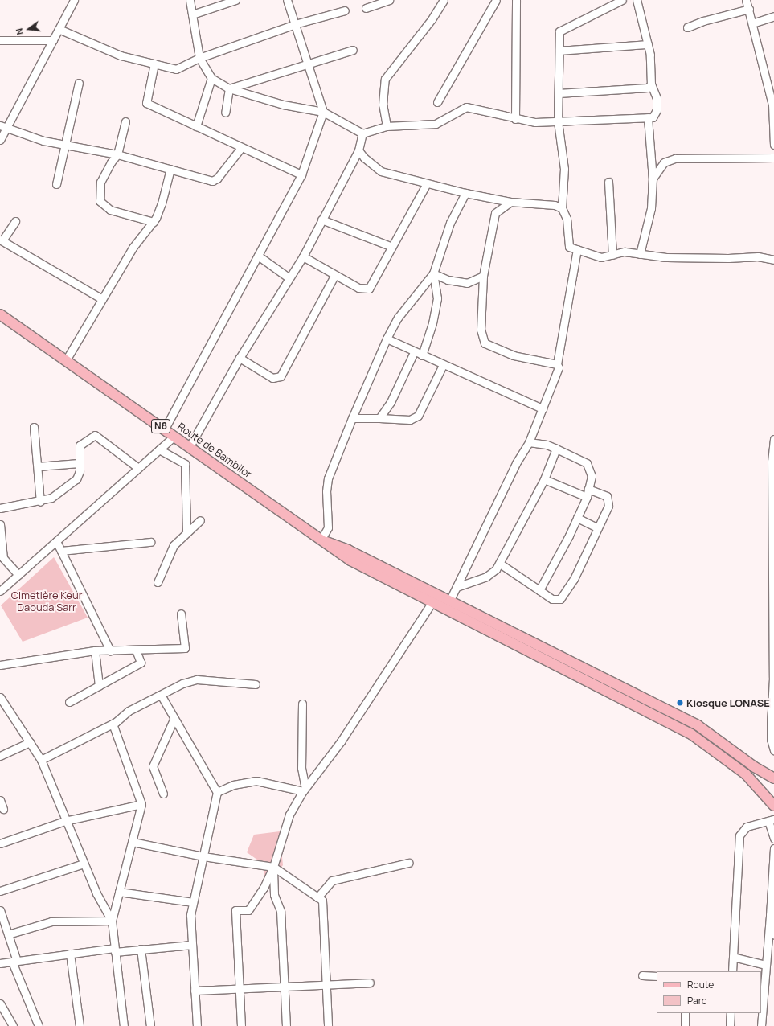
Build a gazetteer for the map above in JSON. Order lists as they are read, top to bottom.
{
  "streets": {
    "main road": ["N8", "Route de Bambilor"]
  },
  "parks": ["Cimetière Keur Daouda Sarr"],
  "places": ["Kiosque LONASE"],
  "legend": ["Route", "Parc"],
  "north": "left"
}
